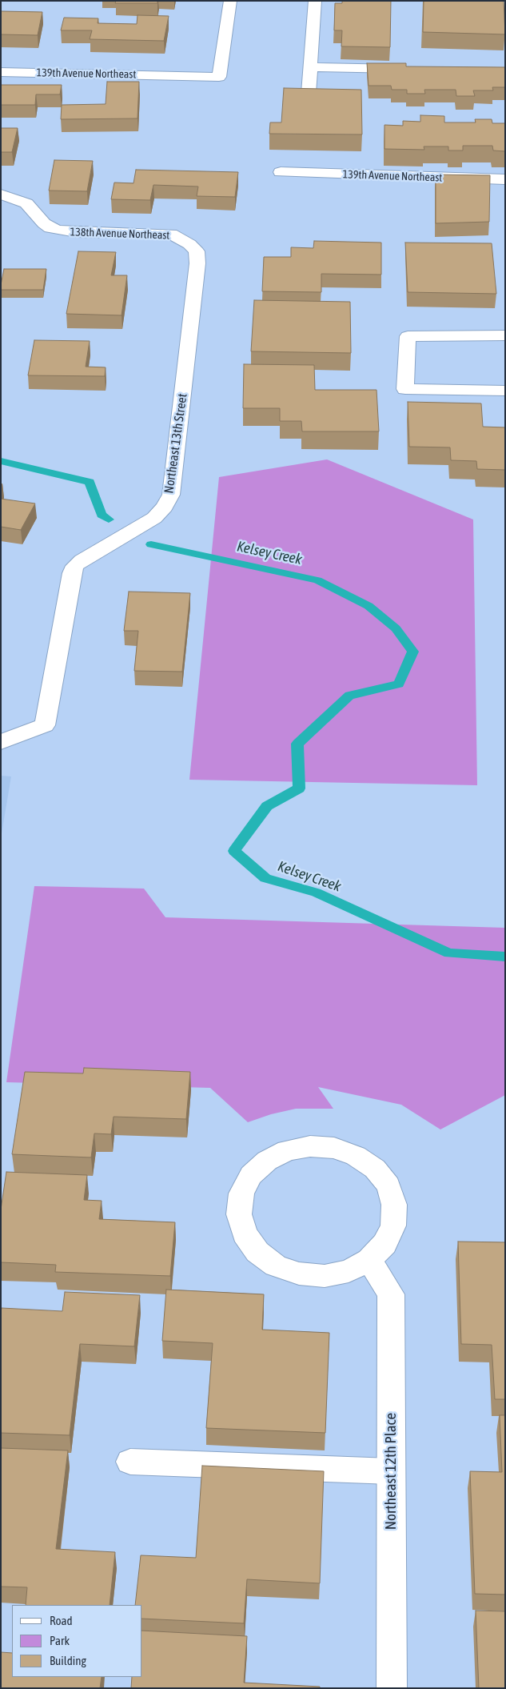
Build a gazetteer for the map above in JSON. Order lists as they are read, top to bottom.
{
  "streets": {
    "street": [
      "139th Avenue Northeast",
      "138th Avenue Northeast",
      "Northeast 13th Street",
      "Northeast 12th Place"
    ]
  },
  "crossings": [
    ["138th Avenue Northeast", "Northeast 13th Street"]
  ],
  "water": ["Kelsey Creek"],
  "legend": ["Road", "Park", "Building"]
}
